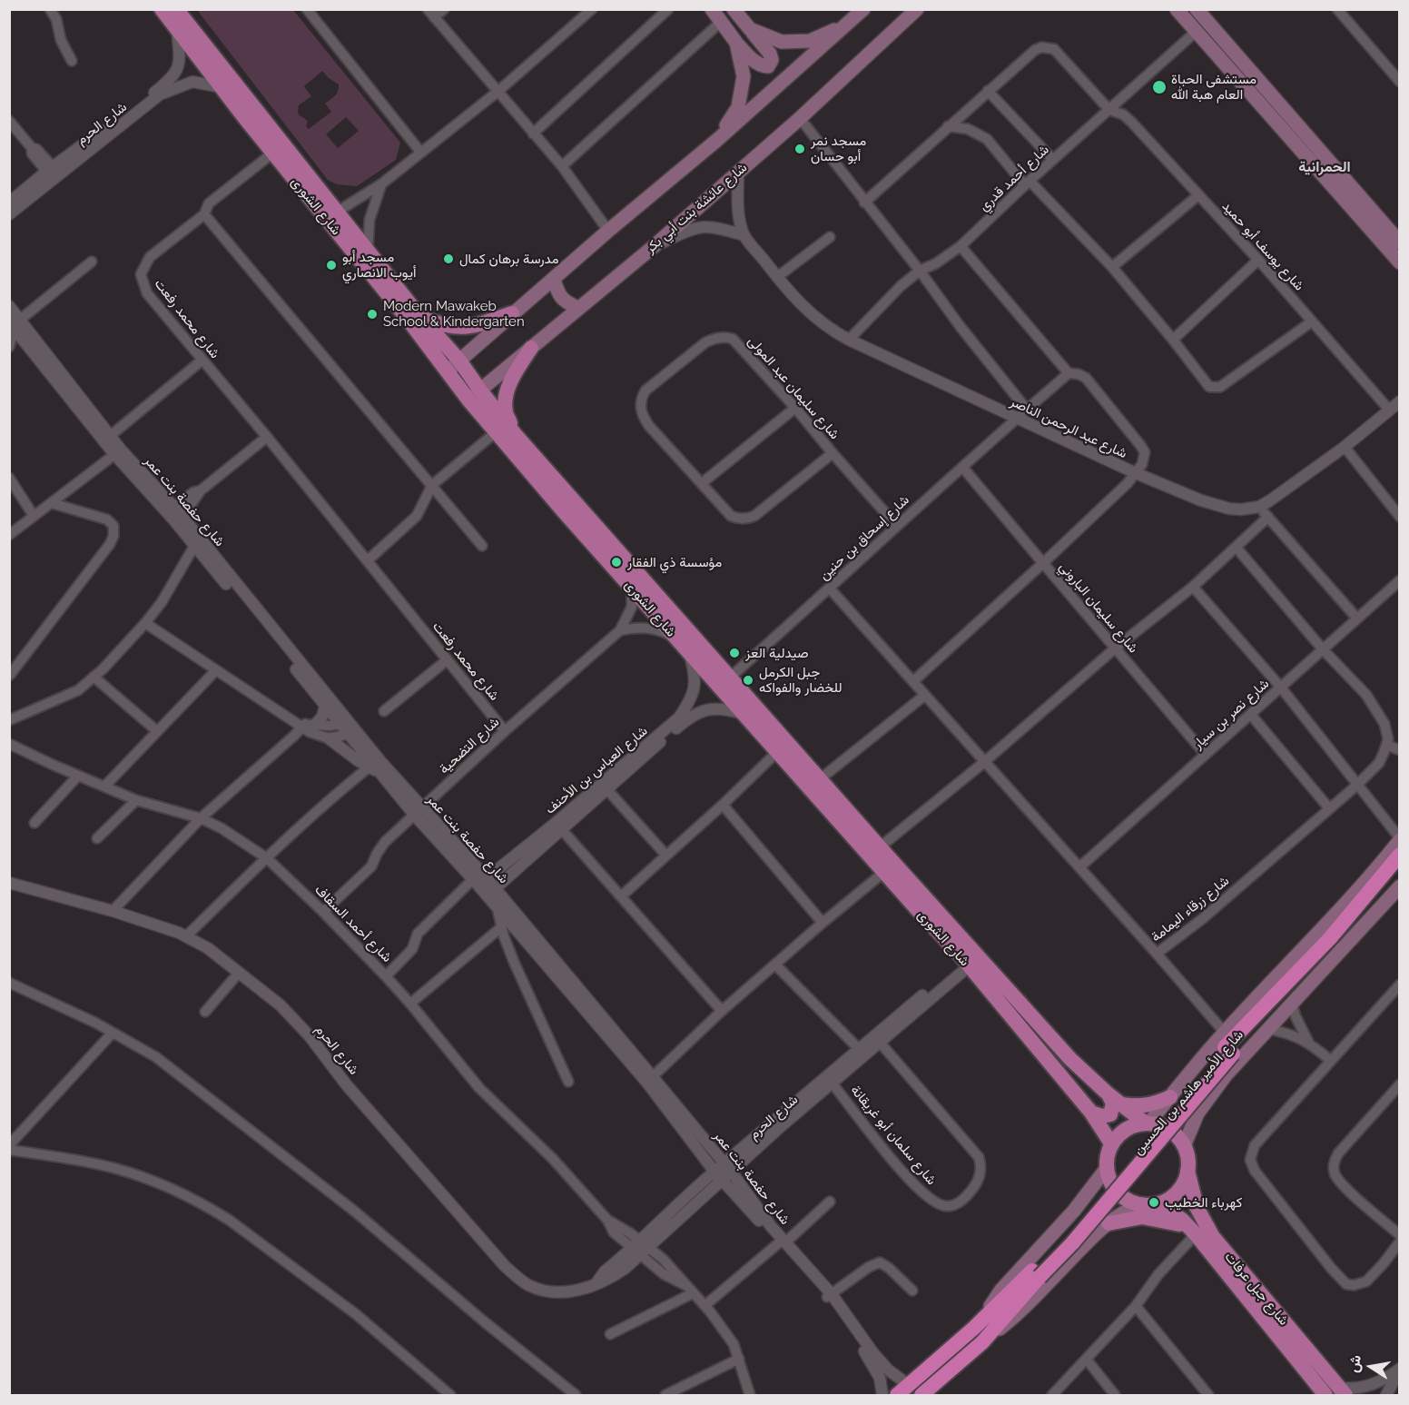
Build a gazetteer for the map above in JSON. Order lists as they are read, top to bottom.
{
  "streets": {
    "highway": ["شارع الأمير هاشم بن الحسين"],
    "main road": ["شارع الشورى", "شارع عائشة بنت أبي بكر", "شارع جبل عرفات"],
    "street": [
      "شارع الحرم",
      "شارع أحمد قدري",
      "شارع يوسف أبو حميد",
      "شارع محمد رفعت",
      "شارع سليمان عبد المولى",
      "شارع عبد الرحمن الناصر",
      "شارع حفصة بنت عمر",
      "شارع إسحاق بن حنين",
      "شارع سليمان الباروني",
      "شارع نصر بن سيار",
      "شارع التضحية",
      "شارع العباس بن الأحنف",
      "شارع زرقاء اليمامة",
      "شارع أحمد السقاف",
      "شارع سلمان أبو غريقانة"
    ]
  },
  "crossings": [
    ["شارع الحرم", "شارع الشورى"],
    ["شارع الحرم", "شارع حفصة بنت عمر"],
    ["شارع الحرم", "شارع أحمد السقاف"],
    ["شارع الحرم", "شارع سلمان أبو غريقانة"],
    ["شارع أحمد قدري", "شارع يوسف أبو حميد"],
    ["شارع أحمد قدري", "شارع عبد الرحمن الناصر"],
    ["شارع الشورى", "شارع عائشة بنت أبي بكر"],
    ["شارع الشورى", "شارع محمد رفعت"],
    ["شارع الشورى", "شارع إسحاق بن حنين"],
    ["شارع الشورى", "شارع التضحية"],
    ["شارع الشورى", "شارع العباس بن الأحنف"],
    ["شارع الشورى", "شارع الأمير هاشم بن الحسين"],
    ["شارع الشورى", "شارع جبل عرفات"],
    ["شارع عائشة بنت أبي بكر", "شارع عبد الرحمن الناصر"],
    ["شارع محمد رفعت", "شارع التضحية"],
    ["شارع سليمان عبد المولى", "شارع إسحاق بن حنين"],
    ["شارع عبد الرحمن الناصر", "شارع إسحاق بن حنين"],
    ["شارع حفصة بنت عمر", "شارع التضحية"],
    ["شارع حفصة بنت عمر", "شارع العباس بن الأحنف"],
    ["شارع حفصة بنت عمر", "شارع الأمير هاشم بن الحسين"],
    ["شارع إسحاق بن حنين", "شارع زرقاء اليمامة"],
    ["شارع سليمان الباروني", "شارع نصر بن سيار"],
    ["شارع سليمان الباروني", "شارع زرقاء اليمامة"],
    ["شارع نصر بن سيار", "شارع زرقاء اليمامة"],
    ["شارع التضحية", "شارع أحمد السقاف"],
    ["شارع الأمير هاشم بن الحسين", "شارع جبل عرفات"]
  ],
  "districts": ["الحمرانية"],
  "places": [
    "مستشفى الحياة العام هبة الله",
    "مسجد نمر أبو حسان",
    "مدرسة برهان كمال",
    "مسجد أبو أيوب الانصاري",
    "Modern Mawakeb School & Kindergarten",
    "مؤسسة ذي الفقار",
    "صيدلية العز",
    "جبل الكرمل للخضار والفواكه",
    "كهرباء الخطيب"
  ],
  "north": "left"
}
